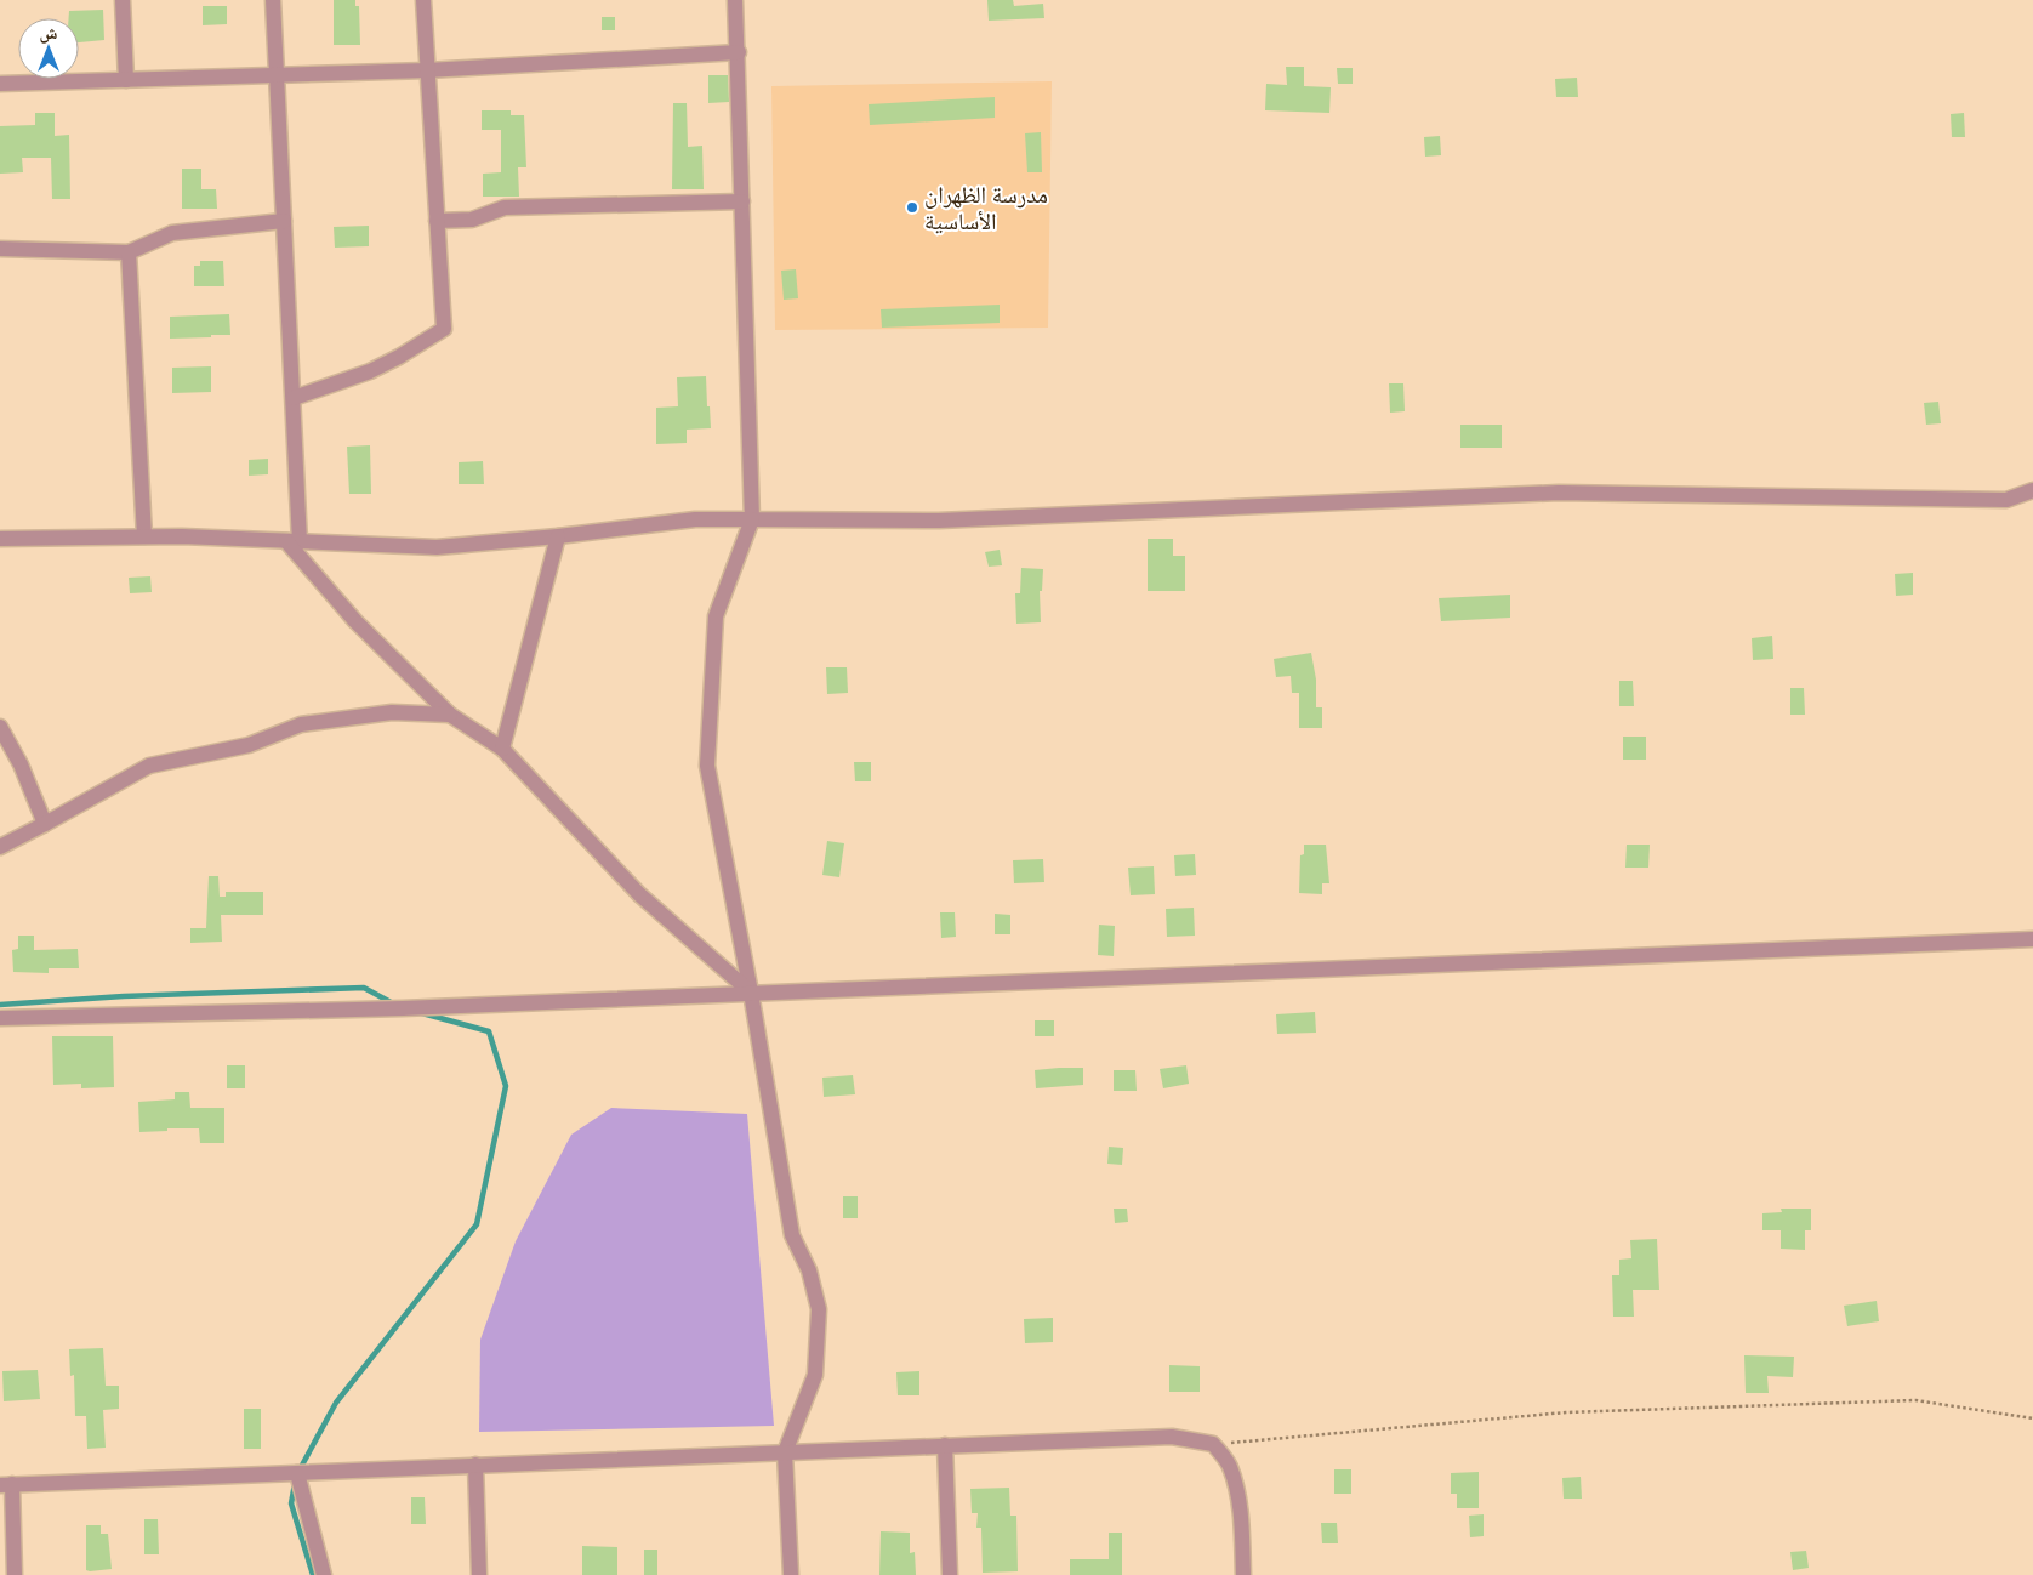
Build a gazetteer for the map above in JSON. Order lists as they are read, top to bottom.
{
  "places": ["مدرسة الظهران الأساسية"],
  "north": "top"
}
